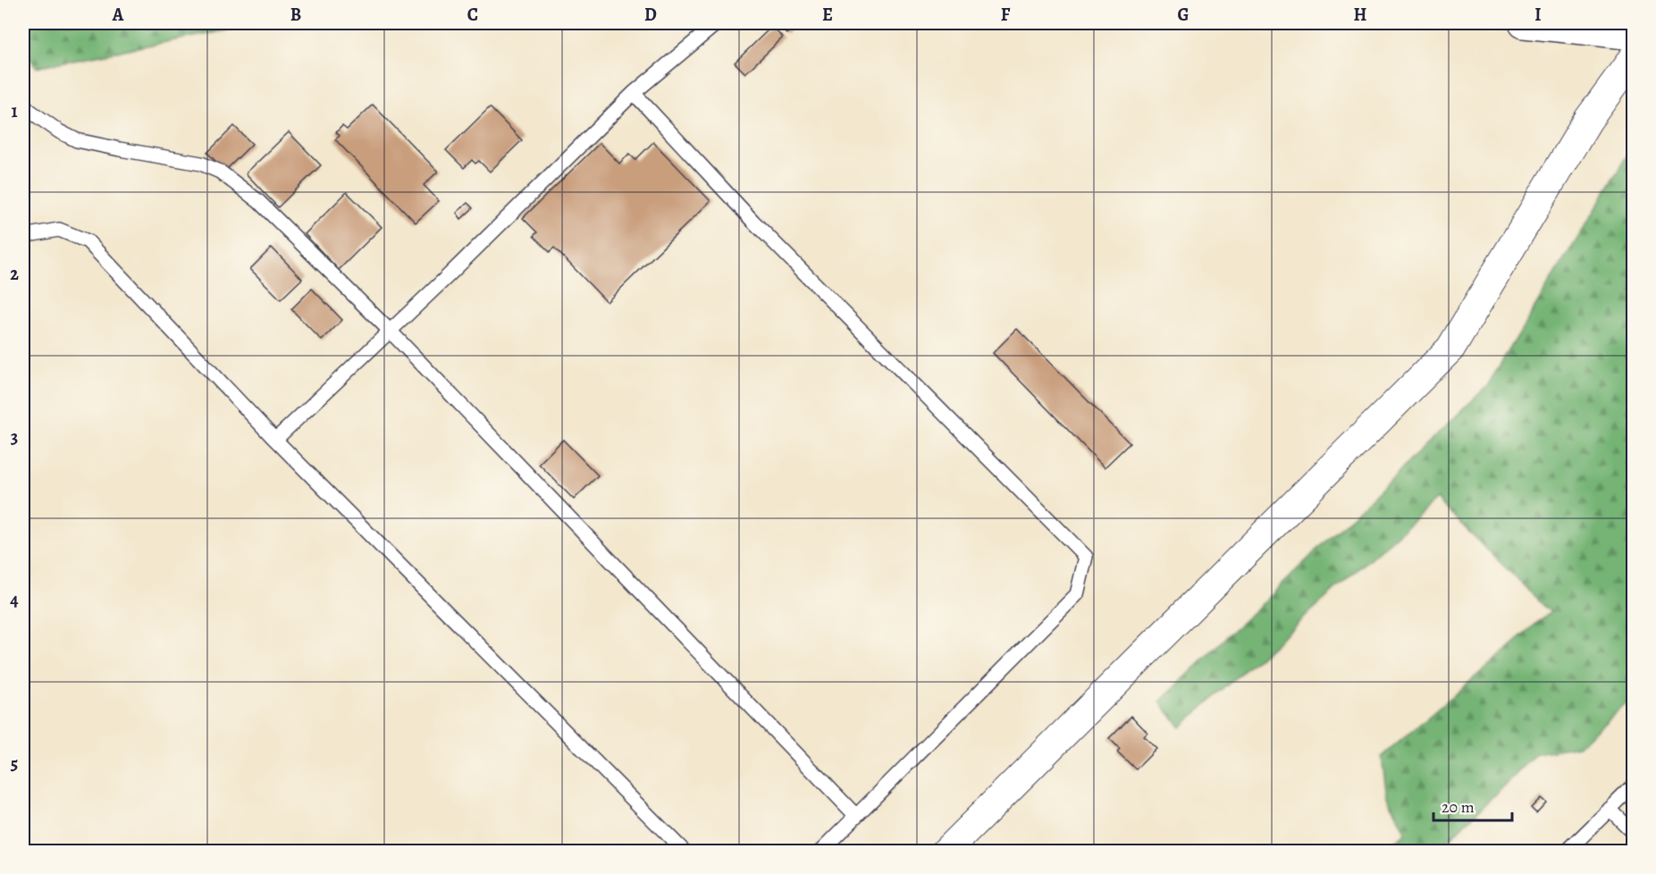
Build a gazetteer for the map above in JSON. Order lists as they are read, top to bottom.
{
  "scale_bar": "20 m",
  "grid": {
    "columns": [
      "A",
      "B",
      "C",
      "D",
      "E",
      "F",
      "G",
      "H",
      "I"
    ],
    "rows": [
      "1",
      "2",
      "3",
      "4",
      "5"
    ]
  }
}
